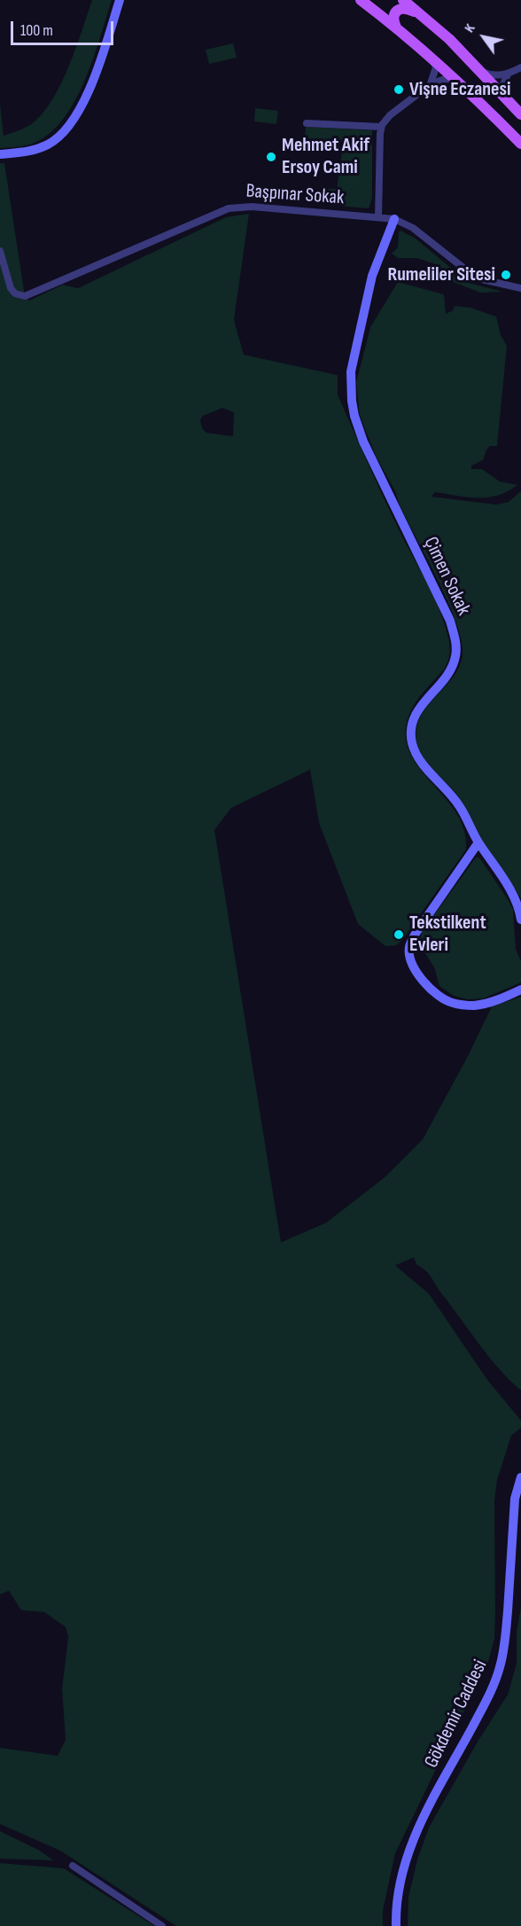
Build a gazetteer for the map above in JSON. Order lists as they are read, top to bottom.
{
  "streets": {
    "main road": ["Çimen Sokak", "Gökdemir Caddesi"],
    "street": ["Başpınar Sokak"]
  },
  "crossings": [
    ["Başpınar Sokak", "Çimen Sokak"]
  ],
  "places": [
    "Vişne Eczanesi",
    "Mehmet Akif Ersoy Cami",
    "Rumeliler Sitesi",
    "Tekstilkent Evleri"
  ],
  "scale_bar": "100 m",
  "north": "top left"
}
